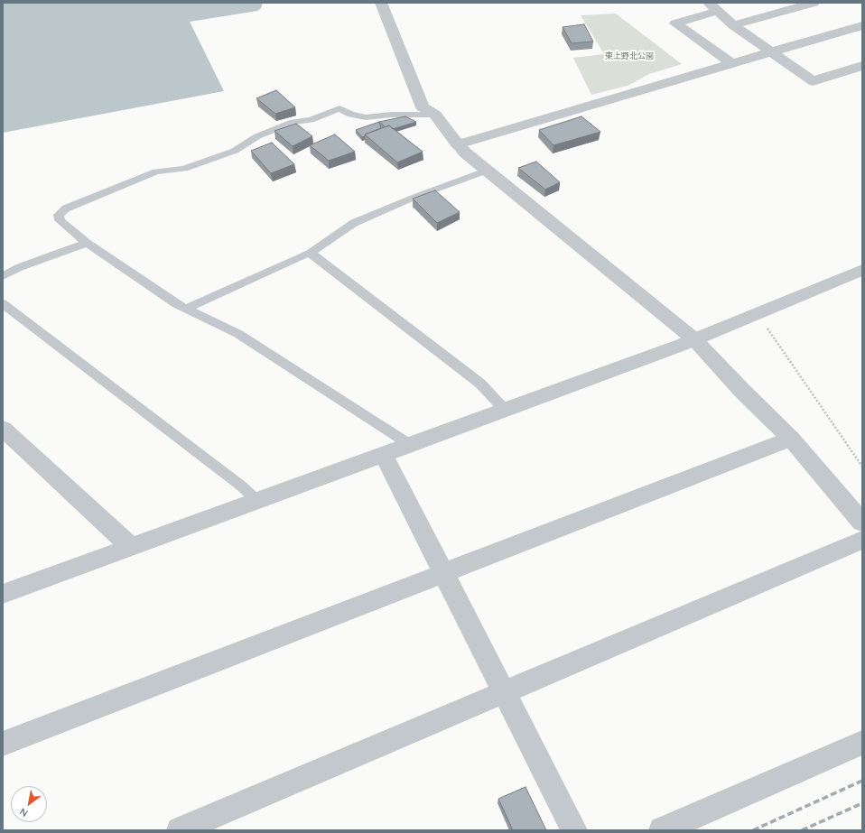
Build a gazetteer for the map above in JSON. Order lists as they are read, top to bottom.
{
  "parks": ["東上野北公園"],
  "north": "bottom left"
}
